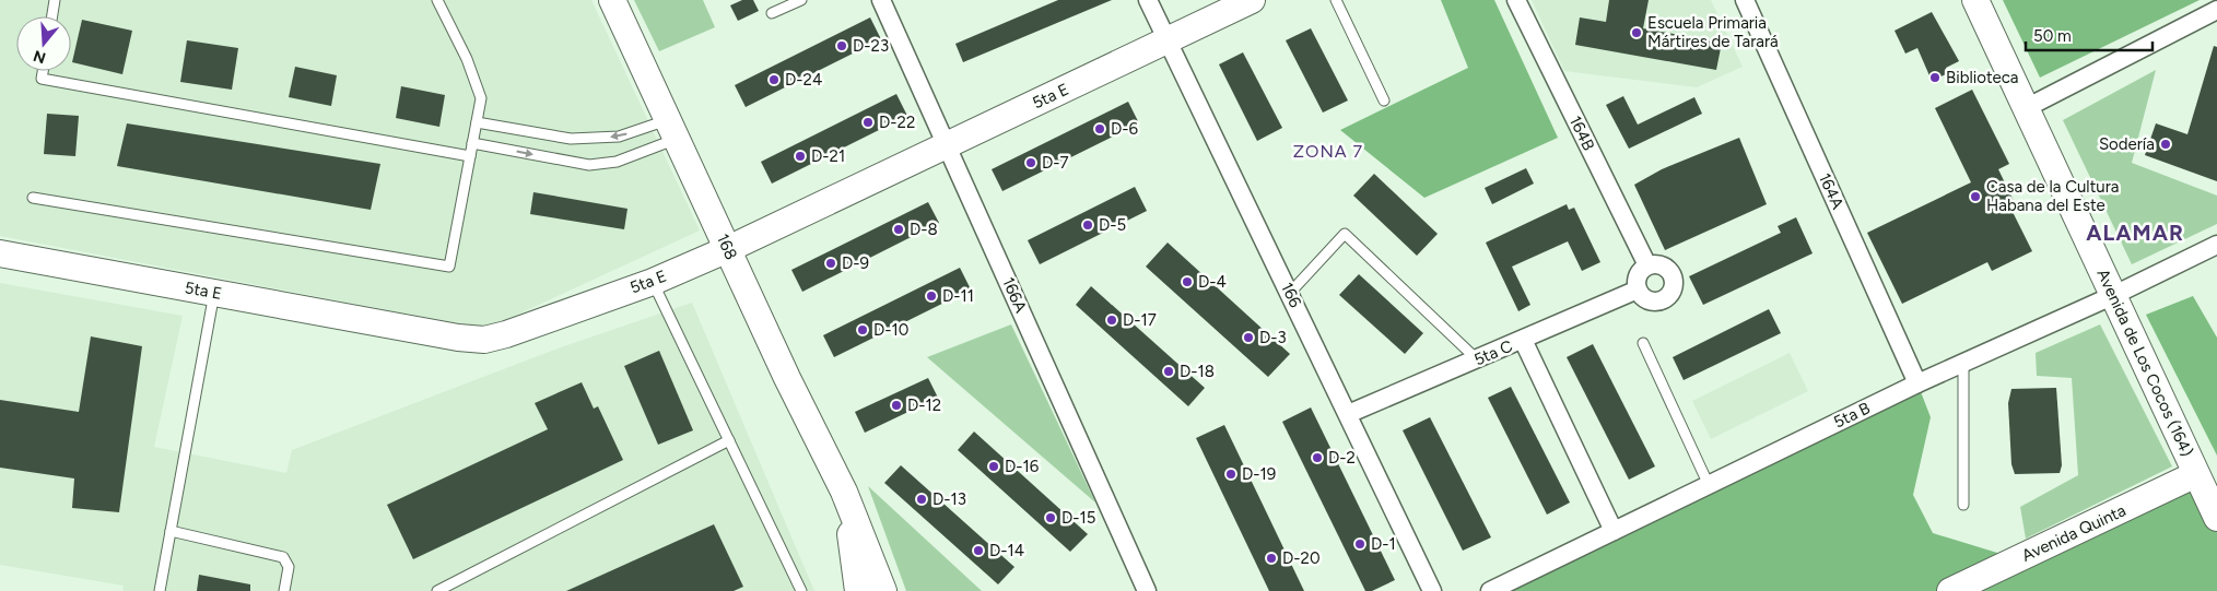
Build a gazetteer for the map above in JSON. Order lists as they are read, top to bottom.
{
  "streets": {
    "street": [
      "5ta E",
      "164B",
      "164A",
      "168",
      "166A",
      "166",
      "5ta C",
      "Avenida de Los Cocos (164)",
      "5ta B",
      "Avenida Quinta"
    ]
  },
  "crossings": [
    ["5ta E", "168"],
    ["5ta E", "166A"],
    ["5ta E", "166"],
    ["164B", "5ta C"],
    ["164A", "5ta B"],
    ["166", "5ta C"],
    ["Avenida de Los Cocos (164)", "5ta B"],
    ["Avenida de Los Cocos (164)", "Avenida Quinta"]
  ],
  "districts": ["ZONA 7", "ALAMAR"],
  "places": [
    "Escuela Primaria Mártires de Tarará",
    "D-23",
    "Biblioteca",
    "D-24",
    "D-22",
    "D-6",
    "Sodería",
    "D-21",
    "D-7",
    "Casa de la Cultura Habana del Este",
    "D-5",
    "D-8",
    "D-9",
    "D-4",
    "D-11",
    "D-17",
    "D-10",
    "D-3",
    "D-18",
    "D-12",
    "D-2",
    "D-16",
    "D-19",
    "D-13",
    "D-15",
    "D-1",
    "D-14",
    "D-20"
  ],
  "scale_bar": "50 m",
  "north": "bottom"
}
